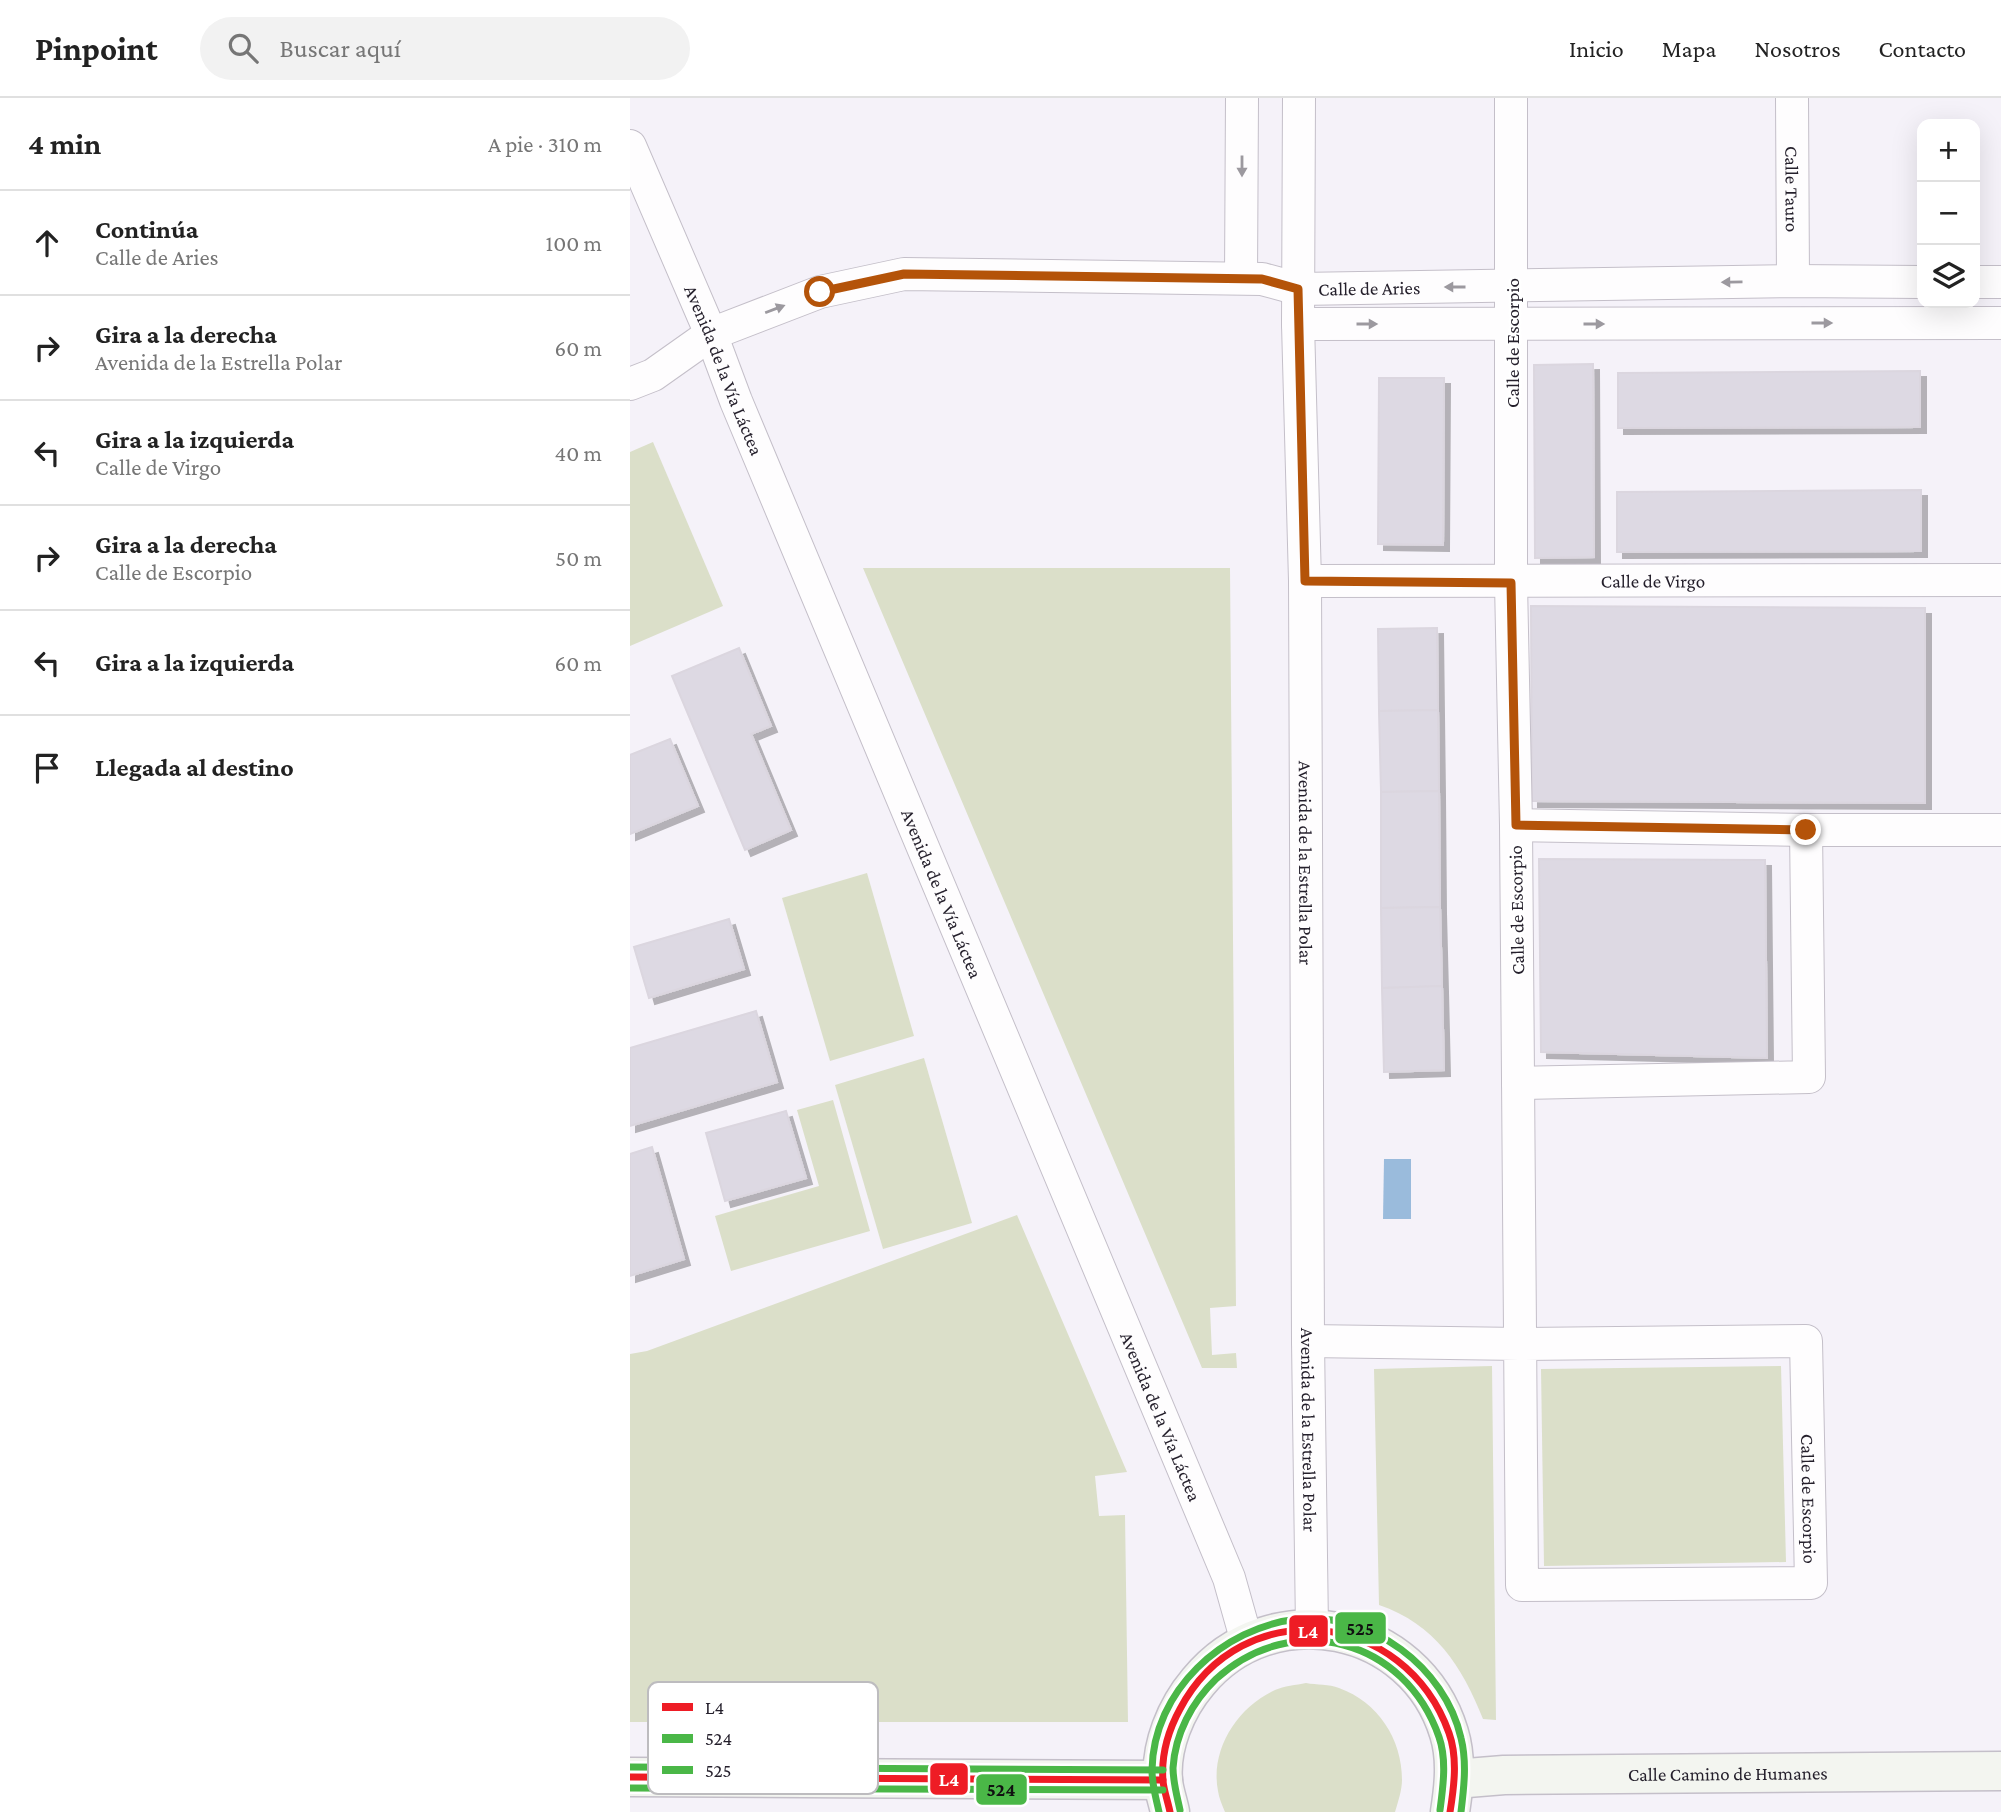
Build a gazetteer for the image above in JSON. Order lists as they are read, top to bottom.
{
  "streets": {
    "street": [
      "Calle Tauro",
      "Calle de Aries",
      "Calle de Escorpio",
      "Avenida de la Vía Láctea",
      "Calle de Virgo",
      "Avenida de la Estrella Polar",
      "Calle Camino de Humanes"
    ]
  },
  "crossings": [
    ["Calle Tauro", "Calle de Aries"],
    ["Calle de Aries", "Calle de Escorpio"],
    ["Calle de Aries", "Avenida de la Vía Láctea"],
    ["Calle de Aries", "Avenida de la Estrella Polar"],
    ["Calle de Escorpio", "Calle de Virgo"],
    ["Calle de Escorpio", "Avenida de la Estrella Polar"],
    ["Calle de Virgo", "Avenida de la Estrella Polar"]
  ],
  "lines": ["transit line 525", "transit line L4", "transit line 524"],
  "legend": ["L4", "524", "525"],
  "page": {
    "header": "Pinpoint",
    "search": "Buscar aquí",
    "nav": [
      "Inicio",
      "Mapa",
      "Nosotros",
      "Contacto"
    ],
    "heading": ["4 min", "A pie · 310 m"],
    "map_buttons": ["+", "−"],
    "list": [
      ["Continúa", "Calle de Aries", "100 m"],
      ["Gira a la derecha", "Avenida de la Estrella Polar", "60 m"],
      ["Gira a la izquierda", "Calle de Virgo", "40 m"],
      ["Gira a la derecha", "Calle de Escorpio", "50 m"],
      ["Gira a la izquierda", "60 m"],
      "Llegada al destino"
    ]
  }
}
